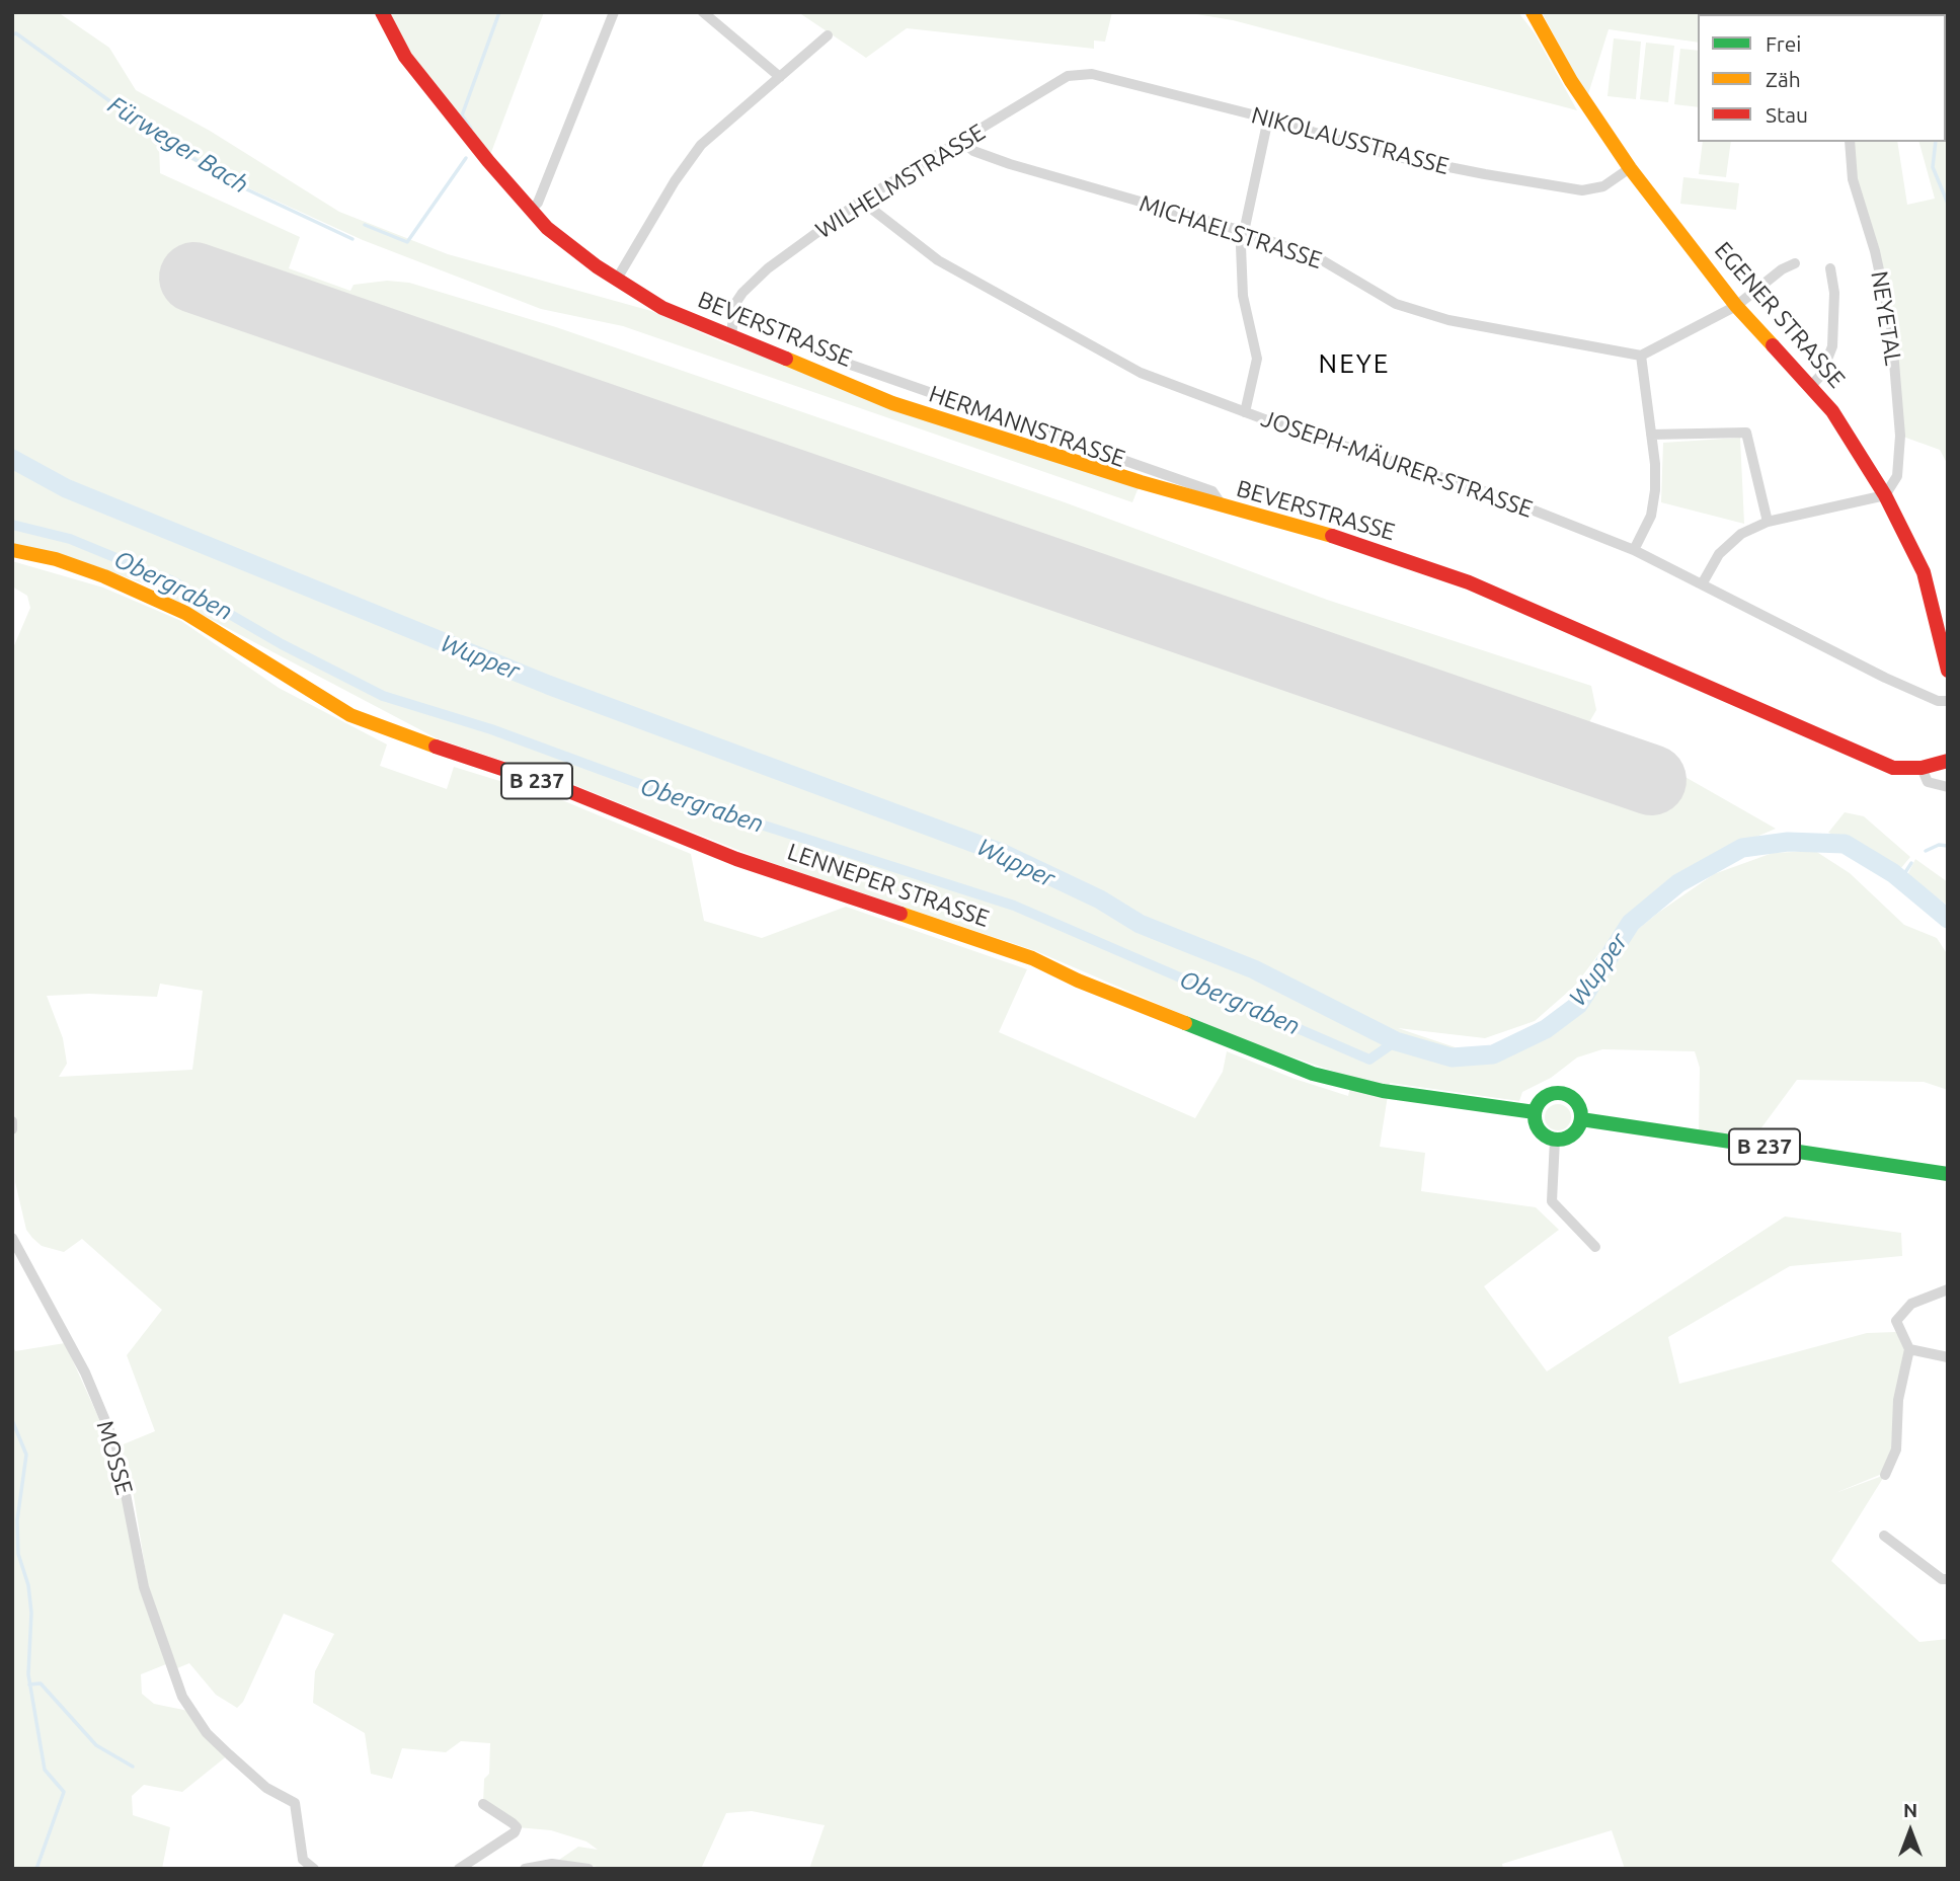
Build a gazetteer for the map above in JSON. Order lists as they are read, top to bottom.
{
  "streets": {
    "street": [
      "NIKOLAUSSTRASSE",
      "WILHELMSTRASSE",
      "MICHAELSTRASSE",
      "EGENER STRASSE",
      "NEYETAL",
      "BEVERSTRASSE",
      "HERMANNSTRASSE",
      "JOSEPH-MÄURER-STRASSE",
      "B 237",
      "LENNEPER STRASSE",
      "MOSSE"
    ]
  },
  "crossings": [
    ["NIKOLAUSSTRASSE", "WILHELMSTRASSE"],
    ["NIKOLAUSSTRASSE", "EGENER STRASSE"],
    ["WILHELMSTRASSE", "MICHAELSTRASSE"],
    ["WILHELMSTRASSE", "BEVERSTRASSE"],
    ["WILHELMSTRASSE", "JOSEPH-MÄURER-STRASSE"],
    ["EGENER STRASSE", "NEYETAL"],
    ["BEVERSTRASSE", "HERMANNSTRASSE"],
    ["B 237", "LENNEPER STRASSE"]
  ],
  "districts": ["NEYE"],
  "water": ["Fürweger Bach", "Obergraben", "Wupper"],
  "legend": ["Frei", "Zäh", "Stau"],
  "north": "top"
}
